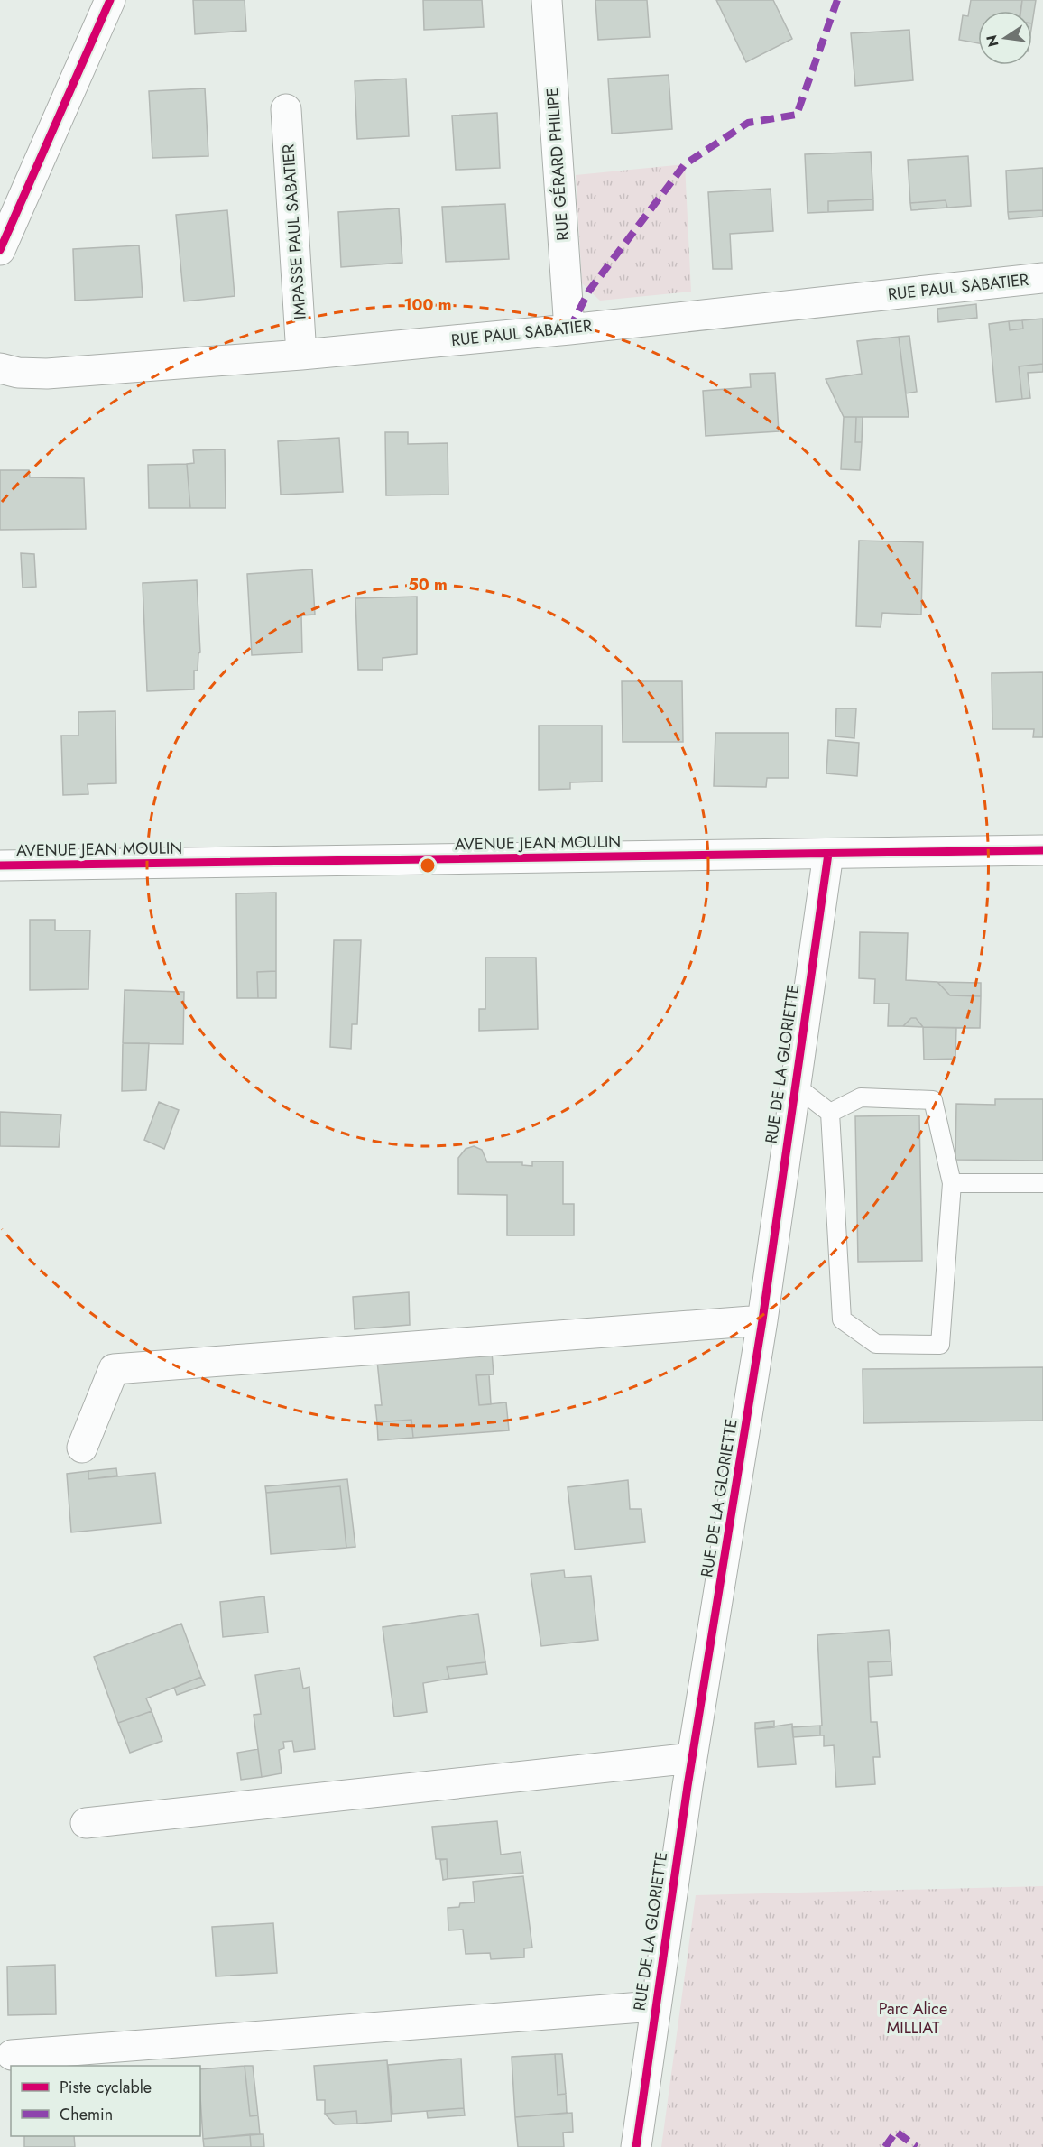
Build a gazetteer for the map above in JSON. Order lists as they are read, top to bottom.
{
  "streets": {
    "street": [
      "RUE GÉRARD PHILIPE",
      "IMPASSE PAUL SABATIER",
      "RUE PAUL SABATIER",
      "AVENUE JEAN MOULIN",
      "RUE DE LA GLORIETTE"
    ]
  },
  "crossings": [
    ["RUE GÉRARD PHILIPE", "RUE PAUL SABATIER"],
    ["IMPASSE PAUL SABATIER", "RUE PAUL SABATIER"],
    ["AVENUE JEAN MOULIN", "RUE DE LA GLORIETTE"]
  ],
  "parks": ["Parc Alice MILLIAT"],
  "legend": ["Piste cyclable", "Chemin"],
  "north": "left",
  "rings": ["100 m", "50 m"]
}
